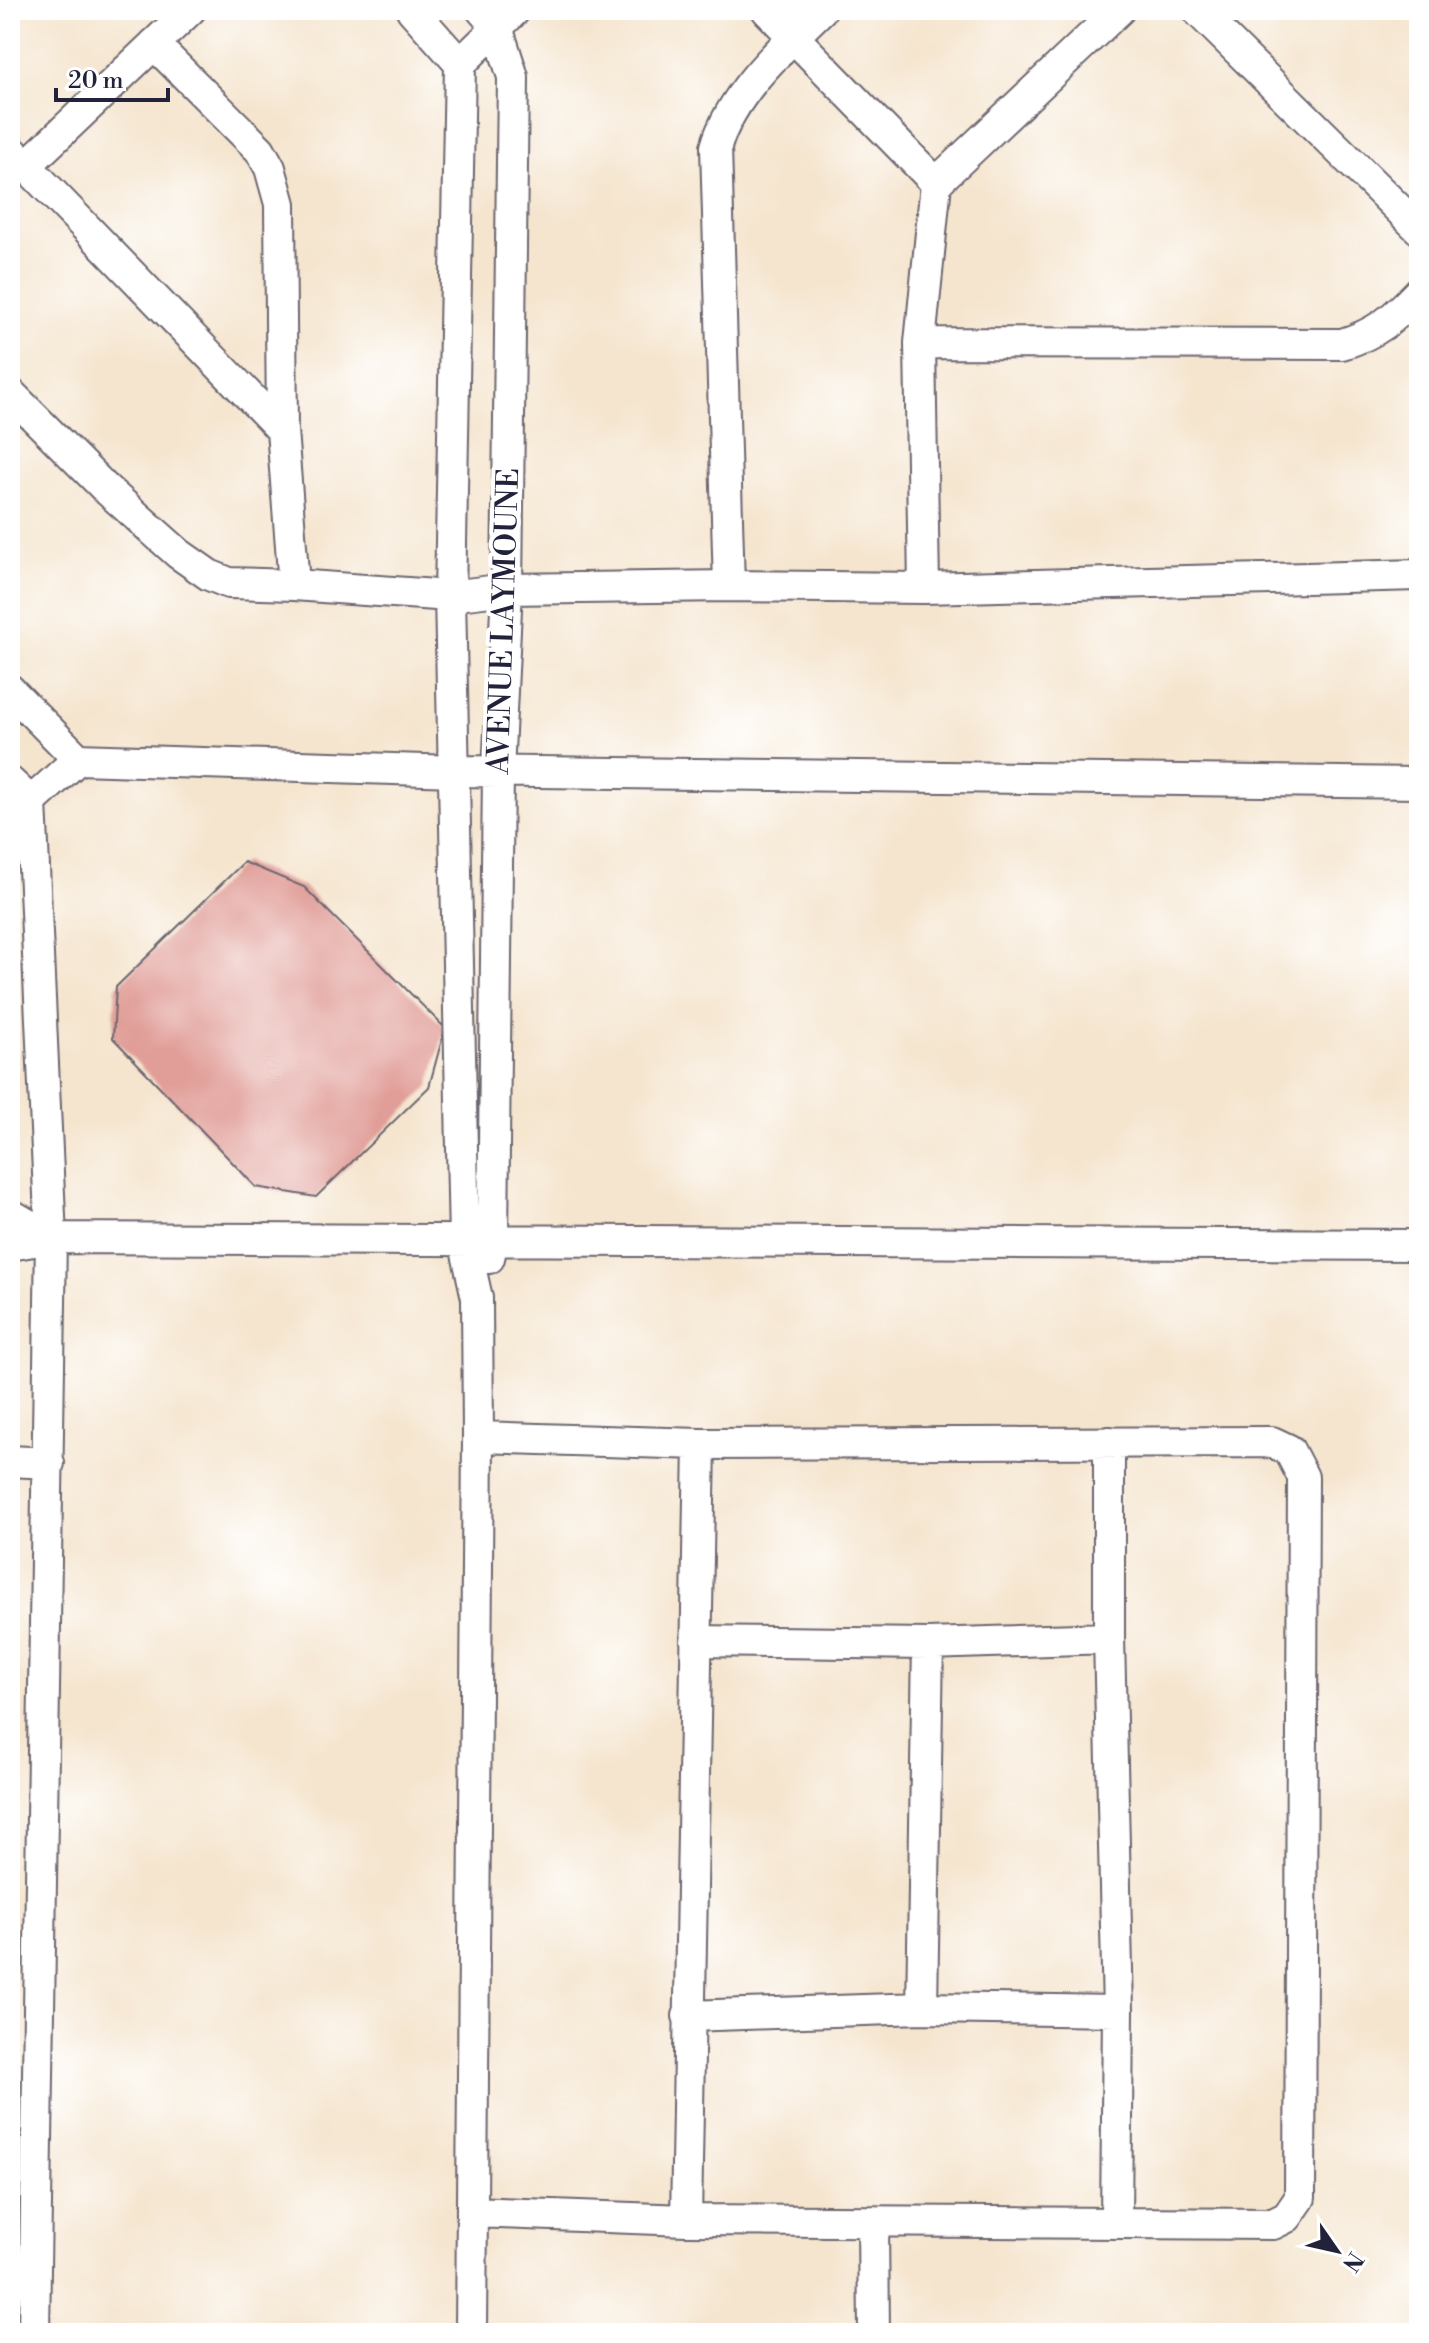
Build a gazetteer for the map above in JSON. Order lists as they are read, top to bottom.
{
  "streets": {
    "street": ["AVENUE LAYMOUNE"]
  },
  "scale_bar": "20 m",
  "north": "bottom right"
}
